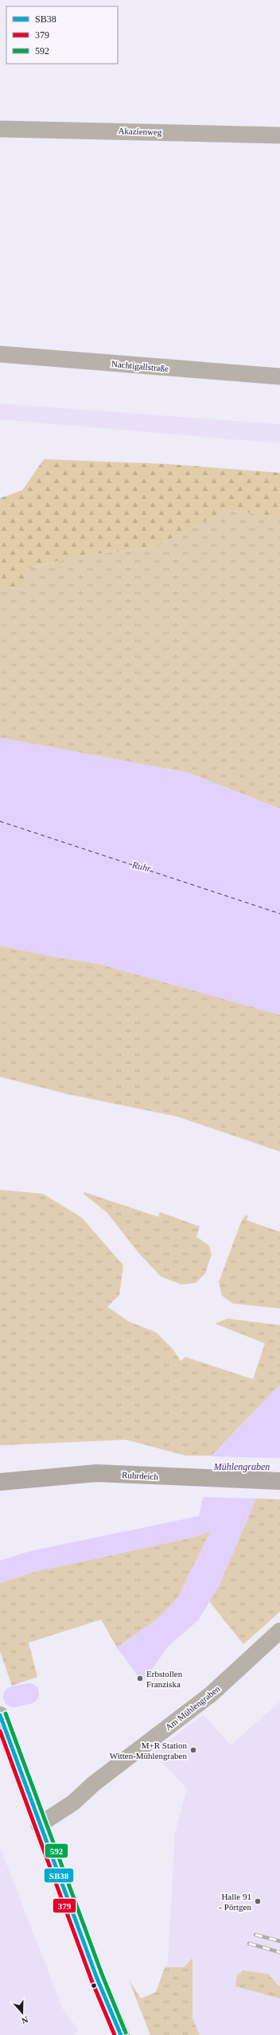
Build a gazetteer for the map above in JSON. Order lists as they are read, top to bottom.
{
  "streets": {
    "main road": ["Ruhrdeich"],
    "street": ["Akazienweg", "Nachtigallstraße", "Am Mühlengraben"]
  },
  "water": ["Ruhr", "Mühlengraben"],
  "places": ["Erbstollen Franziska", "M+R Station Witten-Mühlengraben", "Halle 91 - Pörtgen"],
  "lines": ["transit line 592", "transit line SB38", "transit line 379"],
  "legend": ["SB38", "379", "592"],
  "north": "bottom"
}
